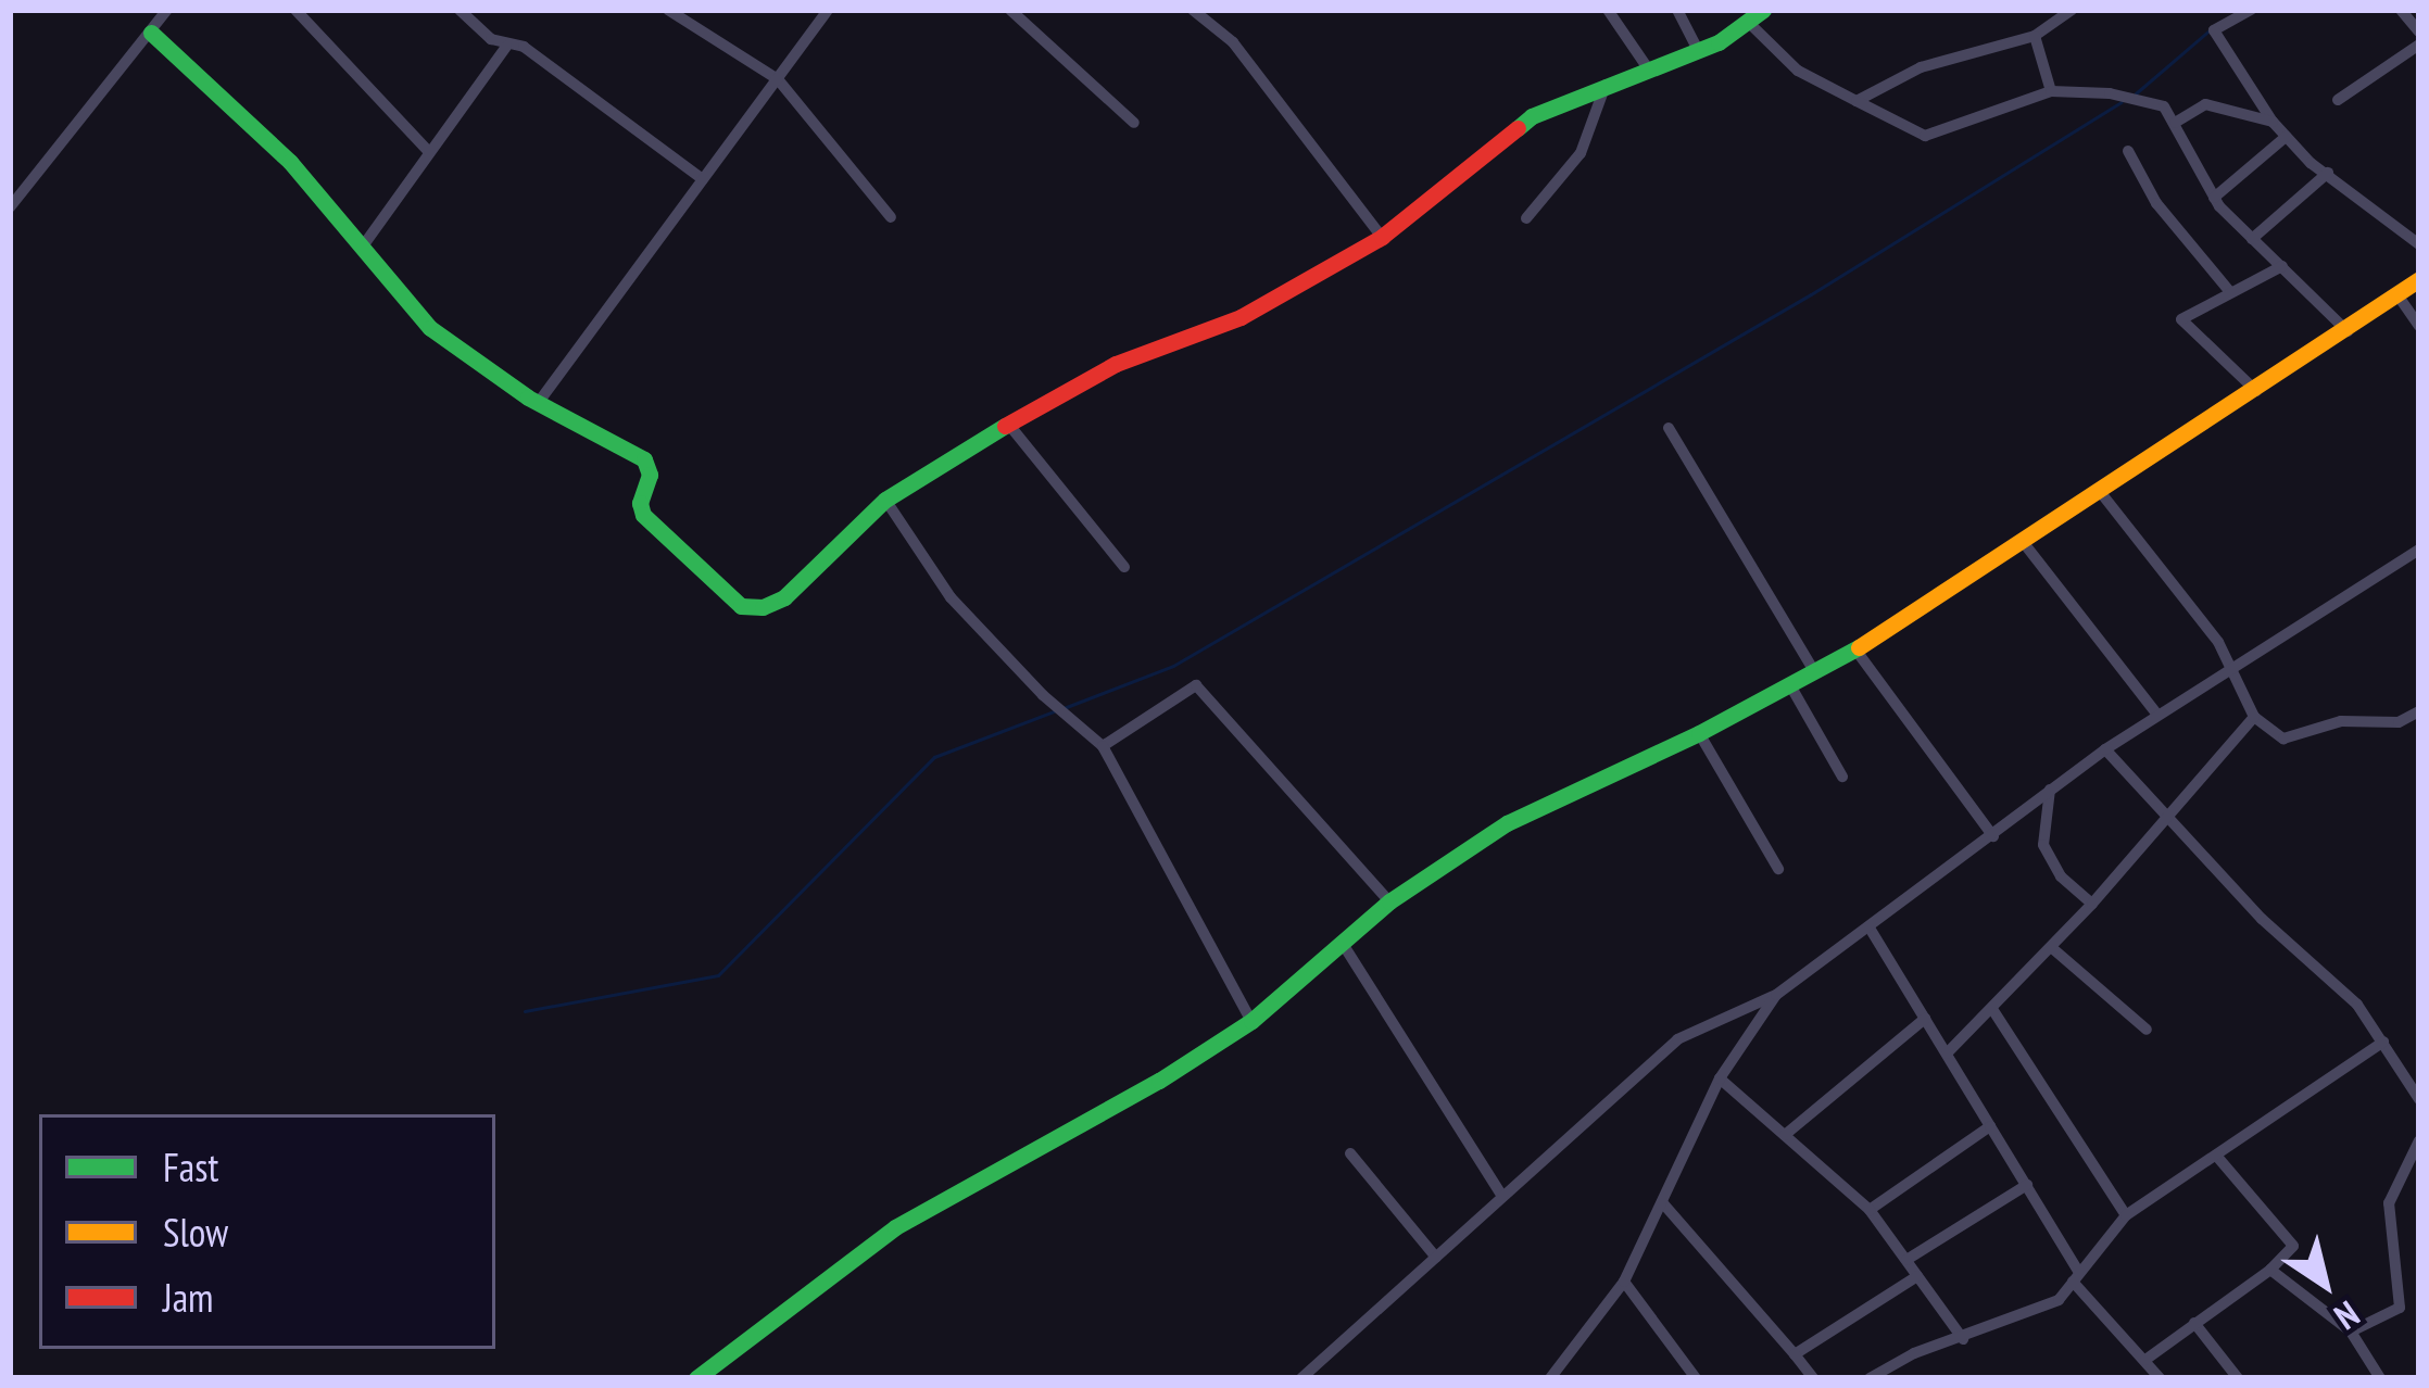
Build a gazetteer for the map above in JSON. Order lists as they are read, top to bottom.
{
  "legend": ["Fast", "Slow", "Jam"],
  "north": "bottom right"
}
